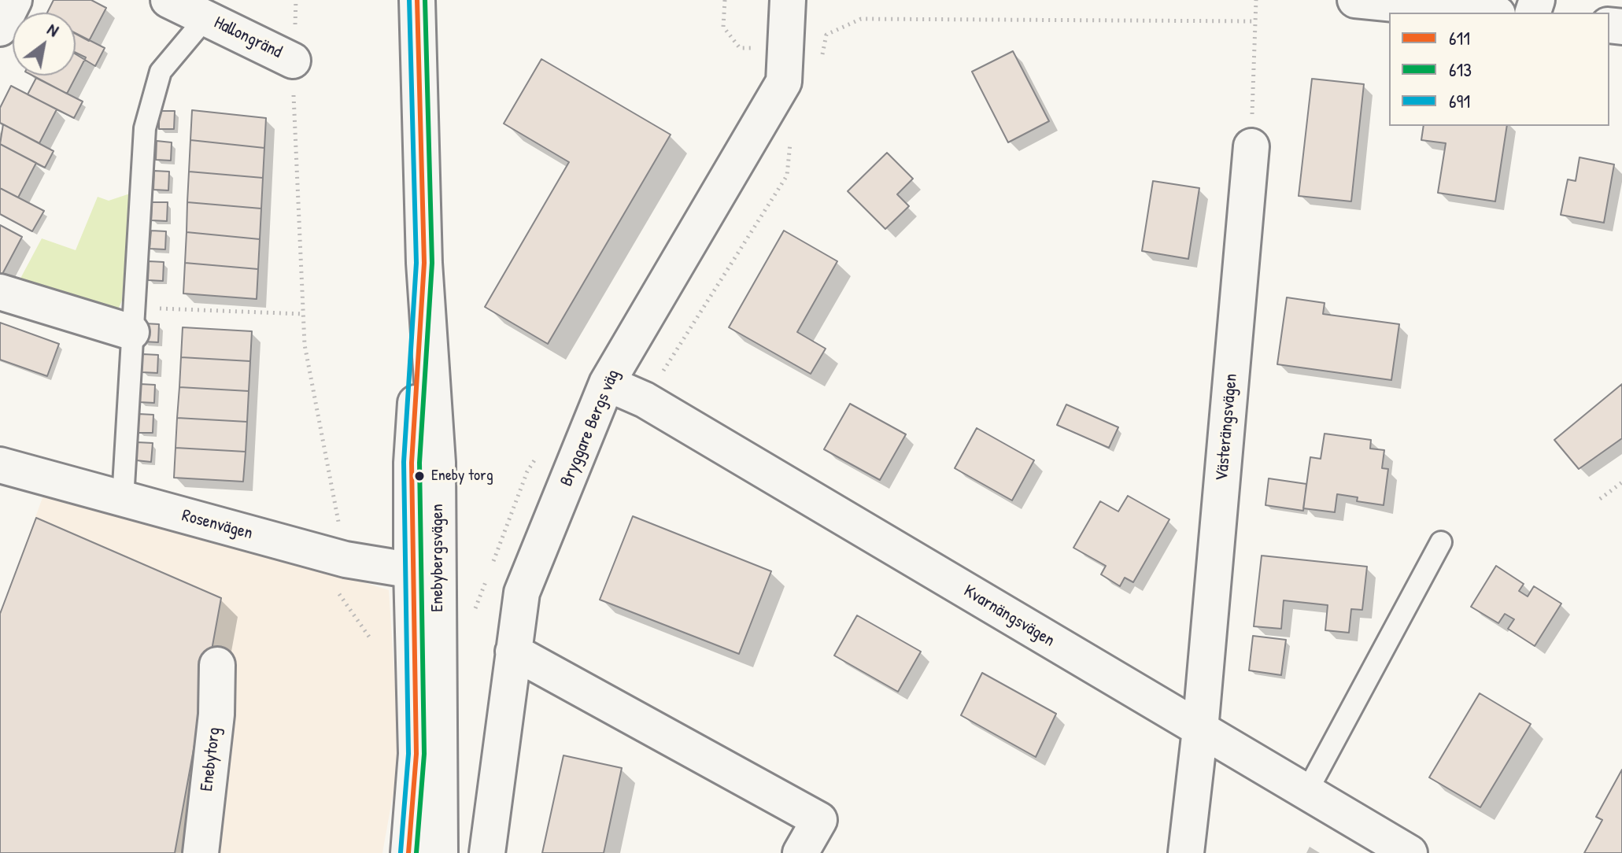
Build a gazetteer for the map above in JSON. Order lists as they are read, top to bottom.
{
  "streets": {
    "street": [
      "Hallongränd",
      "Västerängsvägen",
      "Bryggare Bergs väg",
      "Rosenvägen",
      "Enebybergsvägen",
      "Kvarnängsvägen",
      "Enebytorg"
    ]
  },
  "crossings": [
    ["Västerängsvägen", "Kvarnängsvägen"],
    ["Bryggare Bergs väg", "Kvarnängsvägen"],
    ["Rosenvägen", "Enebybergsvägen"]
  ],
  "places": ["Eneby torg"],
  "lines": ["transit line 611", "transit line 613", "transit line 691"],
  "legend": ["611", "613", "691"],
  "north": "top right"
}
